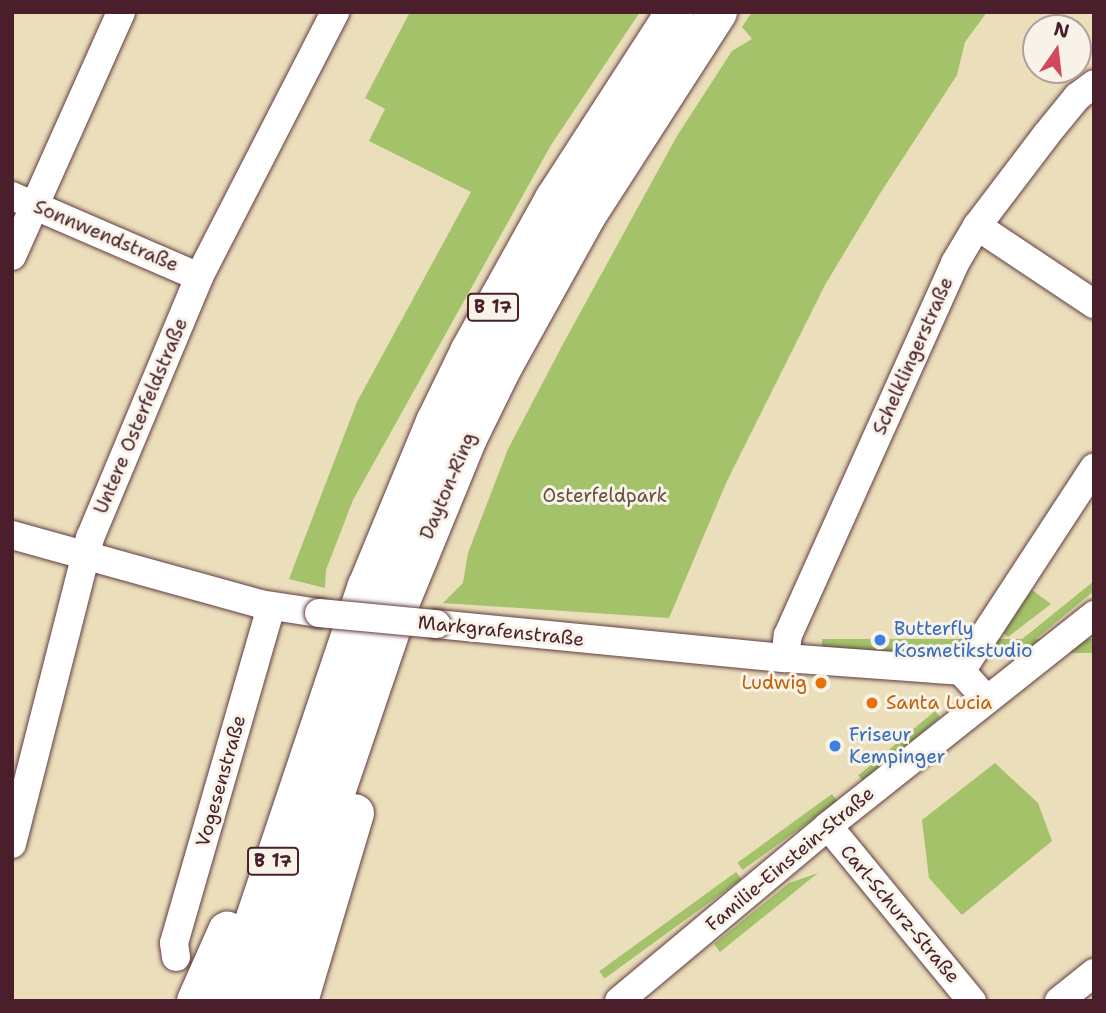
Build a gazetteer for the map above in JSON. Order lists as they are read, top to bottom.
{
  "streets": {
    "highway": ["B 17", "Dayton-Ring"],
    "street": [
      "Sonnwendstraße",
      "Schelklingerstraße",
      "Untere Osterfeldstraße",
      "Markgrafenstraße",
      "Vogesenstraße",
      "Familie-Einstein-Straße",
      "Carl-Schurz-Straße"
    ]
  },
  "crossings": [
    ["Sonnwendstraße", "Untere Osterfeldstraße"],
    ["Schelklingerstraße", "Markgrafenstraße"],
    ["Untere Osterfeldstraße", "Markgrafenstraße"],
    ["Markgrafenstraße", "Vogesenstraße"],
    ["Familie-Einstein-Straße", "Carl-Schurz-Straße"]
  ],
  "parks": ["Osterfeldpark"],
  "places": [
    "Butterfly Kosmetikstudio",
    "Ludwig",
    "Santa Lucia",
    "Friseur Kempinger"
  ],
  "north": "top"
}
